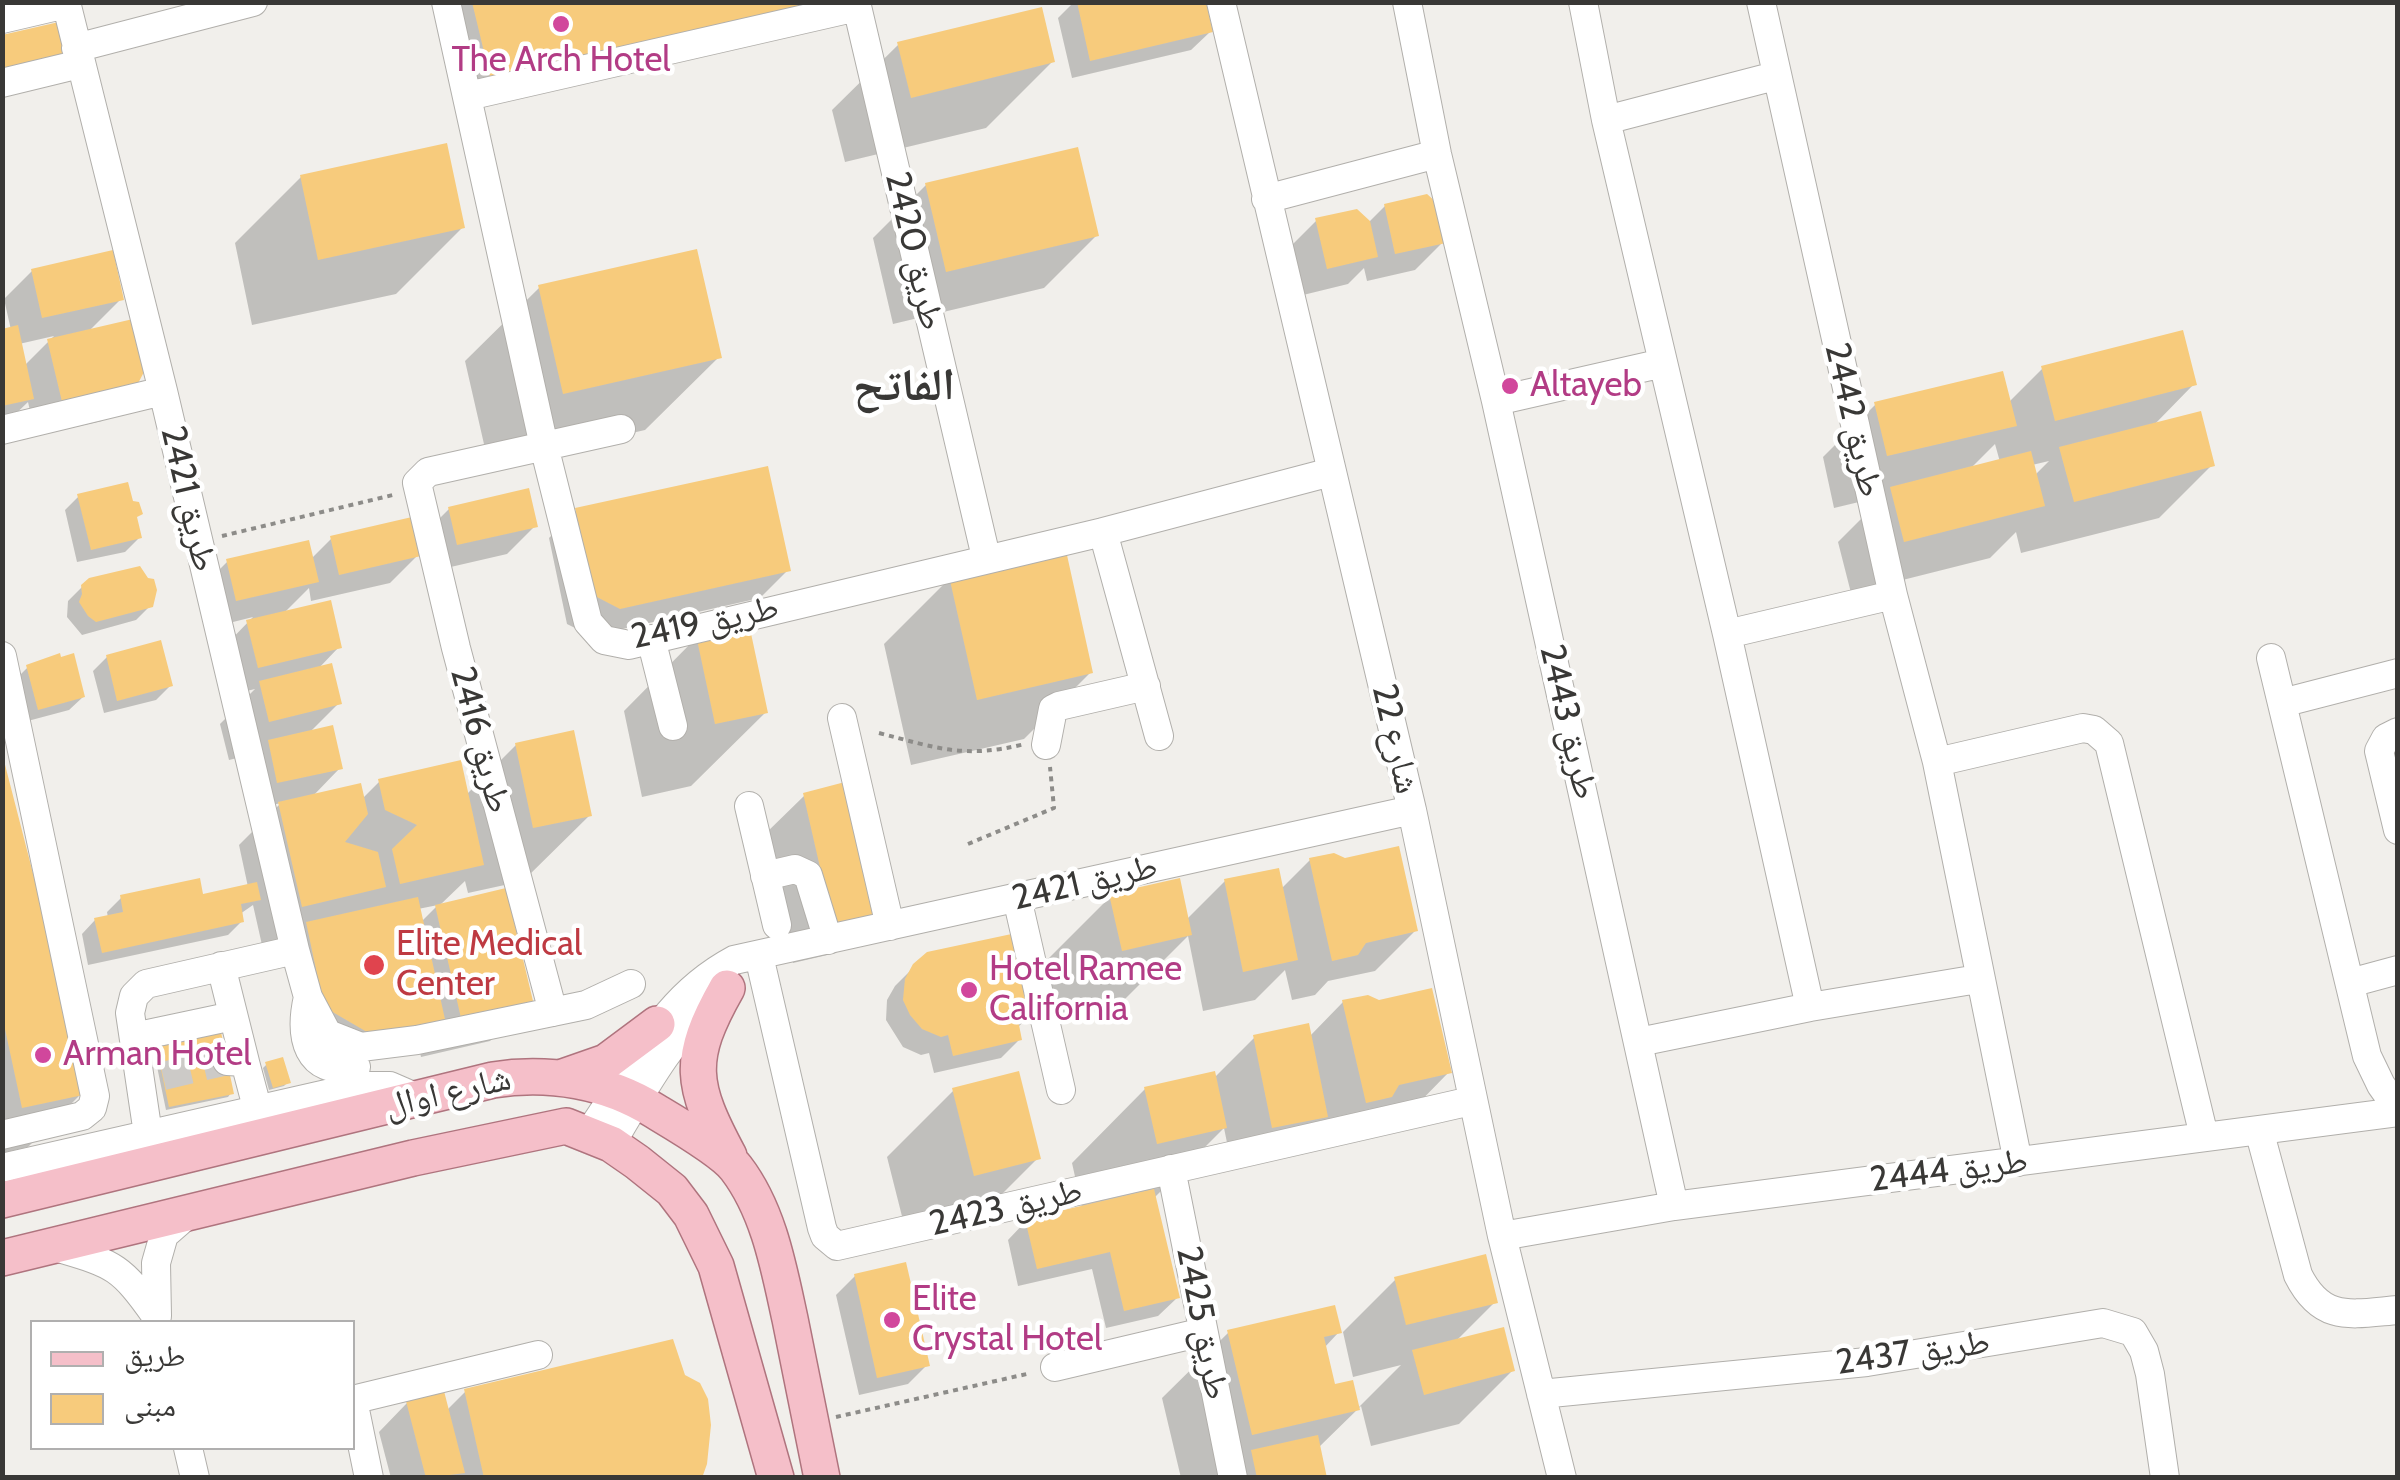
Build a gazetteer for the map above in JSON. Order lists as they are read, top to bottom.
{
  "streets": {
    "main road": ["شارع اوال"],
    "street": [
      "طريق 2420",
      "طريق 2442",
      "طريق 2421",
      "طريق 2419",
      "طريق 2443",
      "شارع 22",
      "طريق 2416",
      "طريق 2444",
      "طريق 2423",
      "طريق 2425",
      "طريق 2437"
    ]
  },
  "crossings": [
    ["طريق 2420", "طريق 2419"],
    ["طريق 2442", "طريق 2444"],
    ["طريق 2421", "شارع 22"],
    ["طريق 2421", "طريق 2416"],
    ["طريق 2421", "شارع اوال"],
    ["طريق 2421", "طريق 2423"],
    ["طريق 2419", "شارع 22"],
    ["طريق 2443", "طريق 2444"],
    ["شارع 22", "طريق 2444"],
    ["شارع 22", "طريق 2423"],
    ["شارع 22", "طريق 2437"],
    ["طريق 2423", "طريق 2425"]
  ],
  "districts": ["الفاتح"],
  "places": [
    "The Arch Hotel",
    "Altayeb",
    "Elite Medical Center",
    "Hotel Ramee California",
    "Arman Hotel",
    "Elite Crystal Hotel"
  ],
  "legend": ["طريق", "مبنى"]
}
